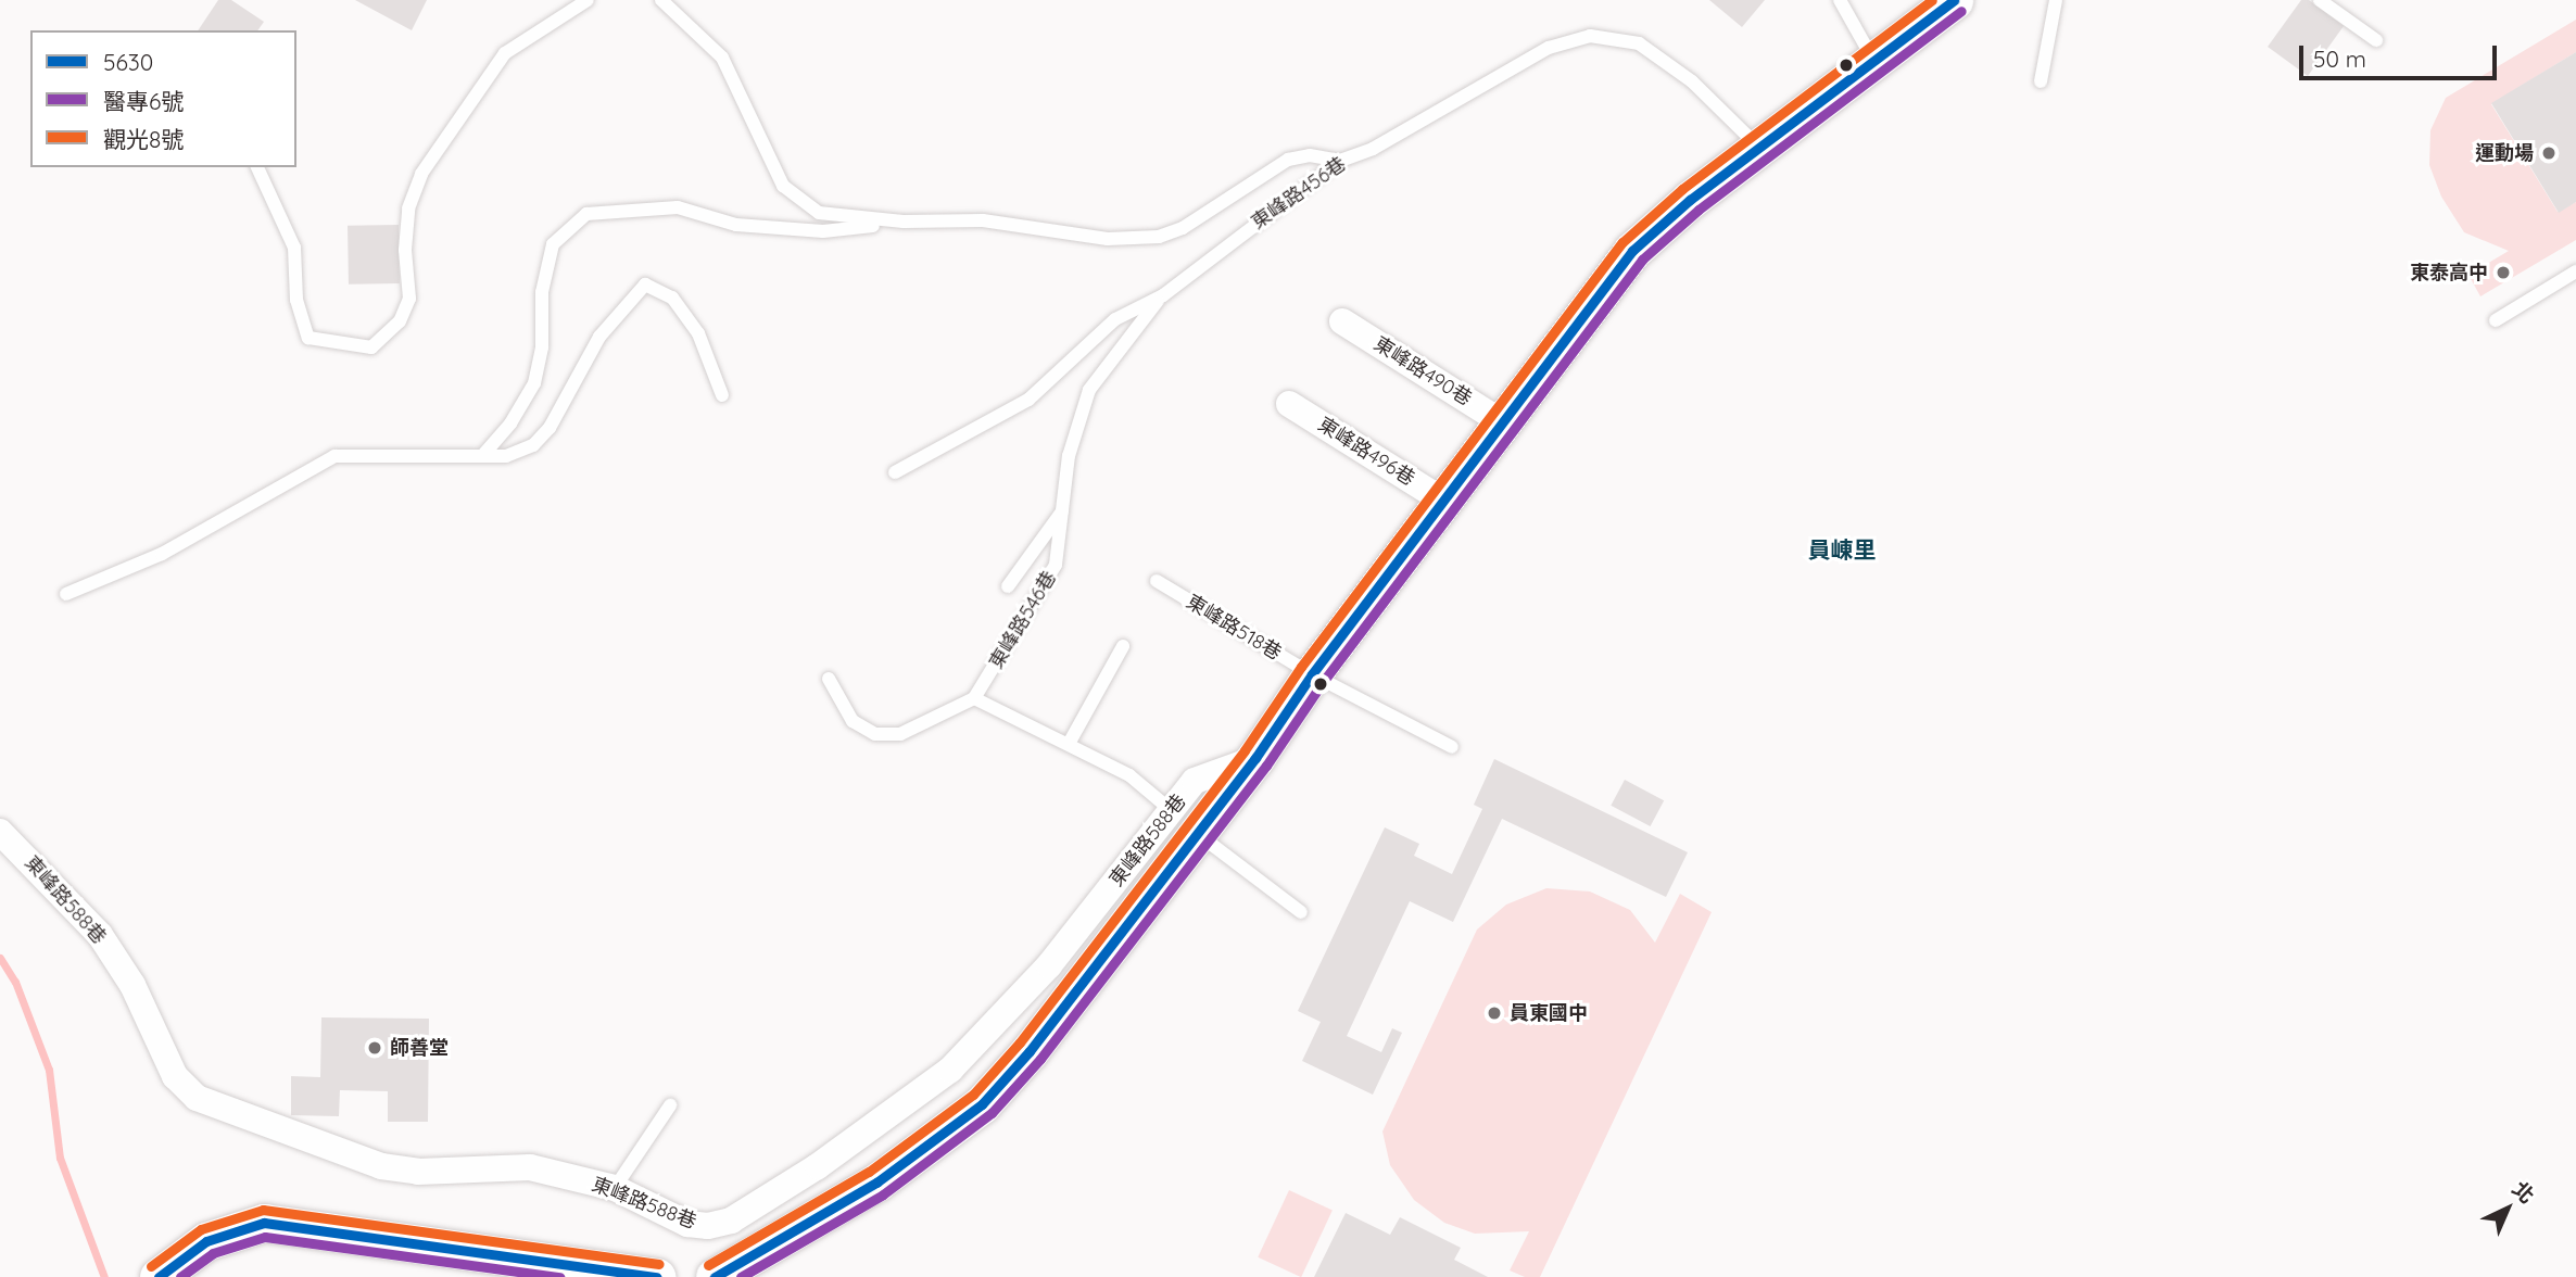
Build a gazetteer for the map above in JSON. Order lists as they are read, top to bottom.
{
  "streets": {
    "street": ["東峰路490巷", "東峰路496巷", "東峰路588巷"],
    "lane": ["東峰路456巷", "東峰路546巷", "東峰路518巷"]
  },
  "crossings": [
    ["東峰路456巷", "東峰路546巷"]
  ],
  "districts": ["員崠里"],
  "places": [
    "運動場",
    "東泰高中",
    "員東國中",
    "師善堂"
  ],
  "lines": ["transit line 5630", "transit line 觀光8號", "transit line 醫專6號"],
  "legend": ["5630", "醫專6號", "觀光8號"],
  "scale_bar": "50 m",
  "north": "top right"
}
